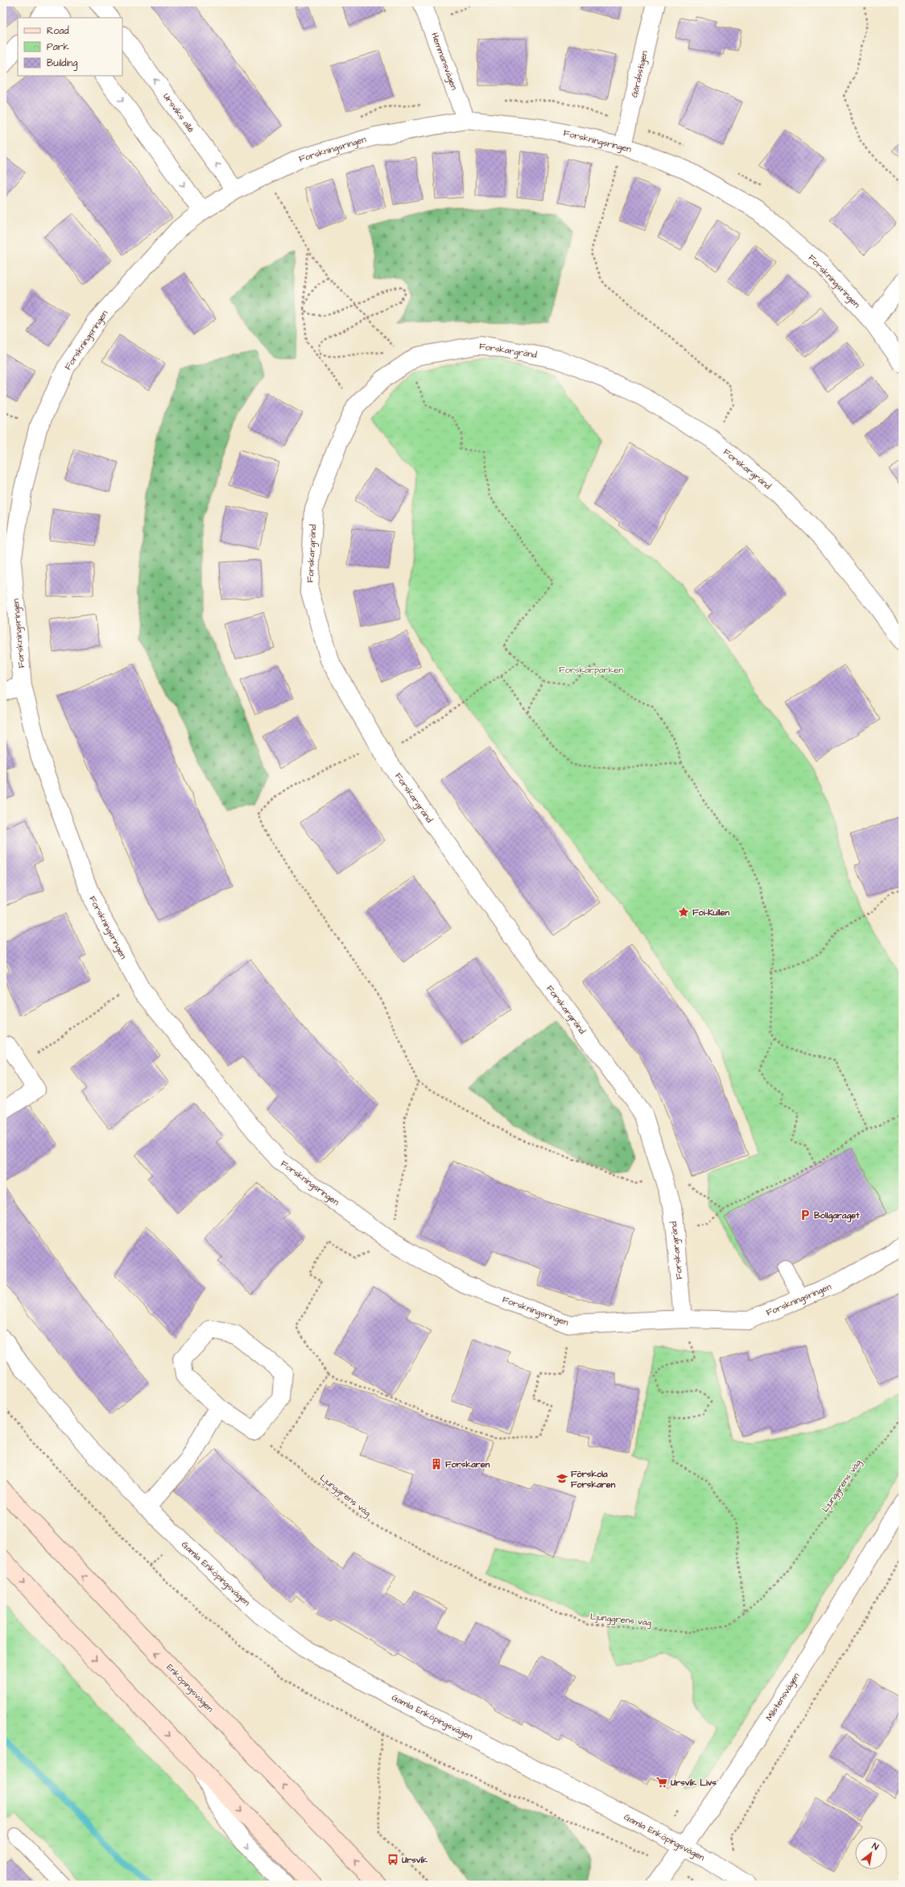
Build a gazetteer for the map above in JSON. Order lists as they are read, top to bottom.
{
  "streets": {
    "main road": ["Enköpingsvägen"],
    "street": [
      "Hemmansvägen",
      "Gårdsstigen",
      "Ursviks allé",
      "Forskningsringen",
      "Forskargränd",
      "Gamla Enköpingsvägen",
      "Milstensvägen"
    ],
    "path": ["Ljunggrens väg"]
  },
  "crossings": [
    ["Hemmansvägen", "Forskningsringen"],
    ["Gårdsstigen", "Forskningsringen"],
    ["Ursviks allé", "Forskningsringen"],
    ["Forskningsringen", "Forskargränd"],
    ["Gamla Enköpingsvägen", "Milstensvägen"]
  ],
  "parks": ["Forskarparken"],
  "places": {
    "place": ["Foi-Kullen"],
    "parking": ["Bollgaraget"],
    "building": ["Forskaren"],
    "school or university": ["Förskola Forskaren"],
    "supermarket": ["Ursvik Livs"],
    "bus stop": ["Ursvik"]
  },
  "legend": ["Road", "Park", "Building"],
  "north": "top right"
}
